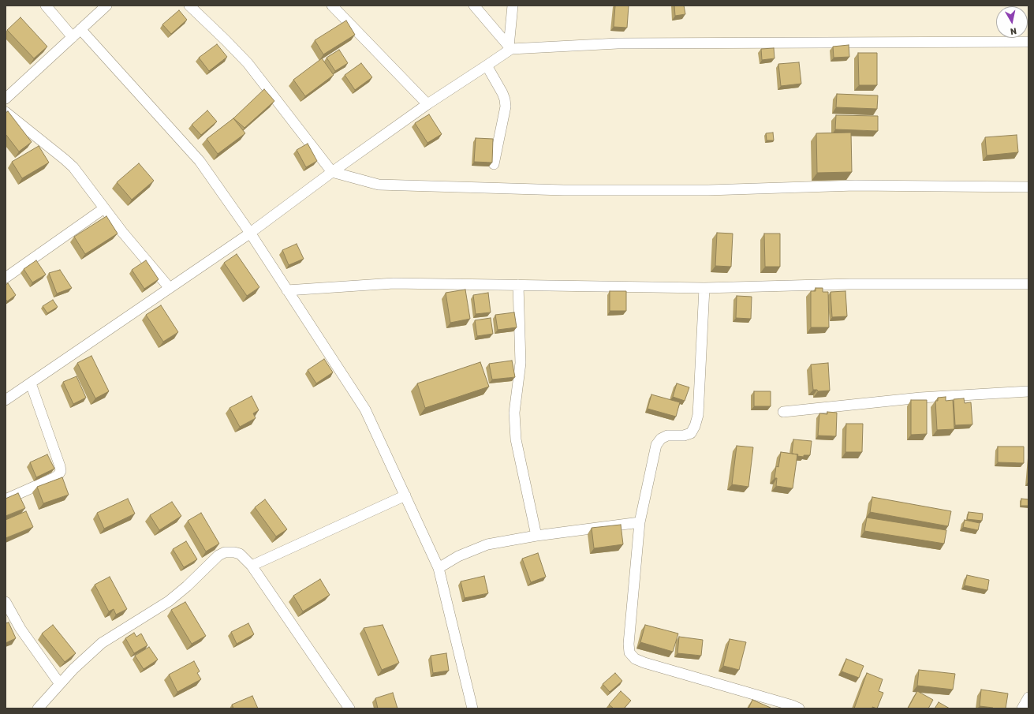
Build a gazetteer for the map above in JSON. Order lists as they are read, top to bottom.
{
  "north": "bottom"
}
